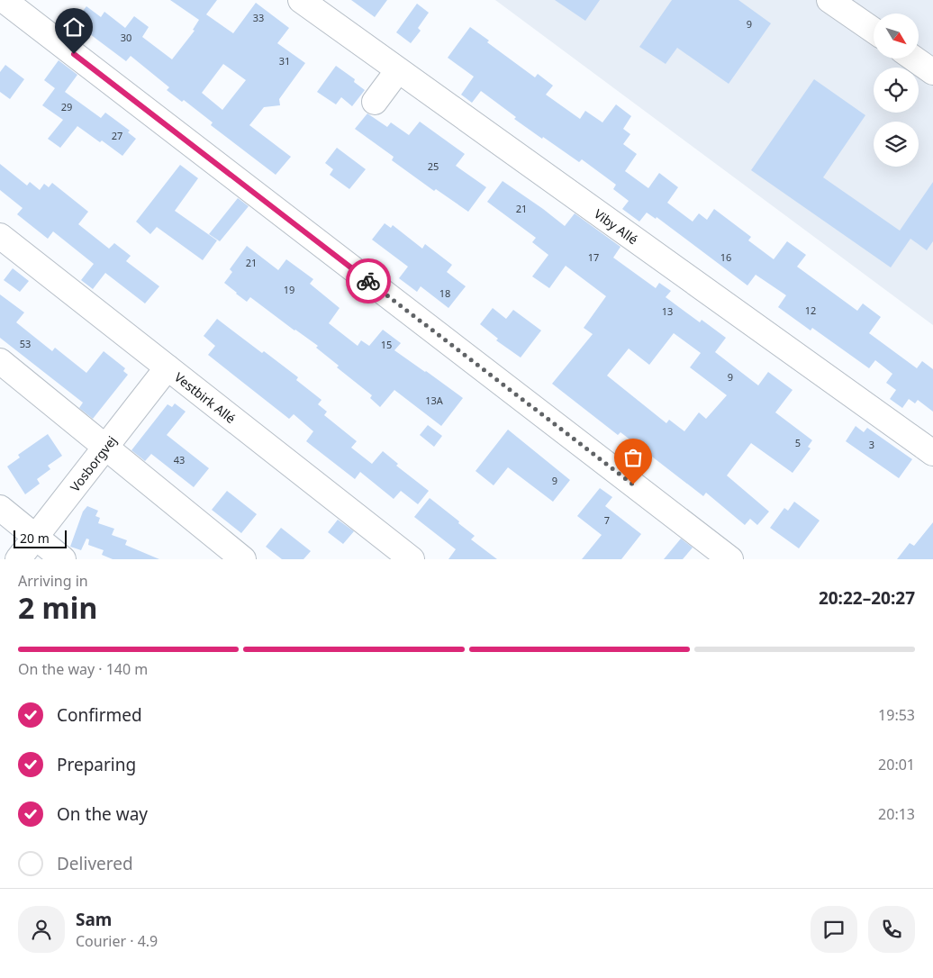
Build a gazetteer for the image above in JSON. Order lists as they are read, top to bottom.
{
  "streets": {
    "street": ["Viby Allé", "Vestbirk Allé", "Vosborgvej"]
  },
  "crossings": [
    ["Vestbirk Allé", "Vosborgvej"]
  ],
  "house_numbers": [
    "33",
    "9",
    "30",
    "31",
    "29",
    "27",
    "25",
    "21",
    "17",
    "16",
    "21",
    "19",
    "18",
    "12",
    "13",
    "53",
    "15",
    "9",
    "13A",
    "5",
    "3",
    "43",
    "9",
    "7"
  ],
  "scale_bar": "20 m",
  "north": "bottom right",
  "page": {
    "scale": "20 m",
    "heading": ["2 min", "Arriving in", "20:22–20:27"],
    "panel": ["Sam", "Courier · 4.9"],
    "bar": "On the way · 140 m",
    "list": [
      ["Confirmed", "19:53"],
      ["Preparing", "20:01"],
      ["On the way", "20:13"],
      "Delivered"
    ]
  }
}
